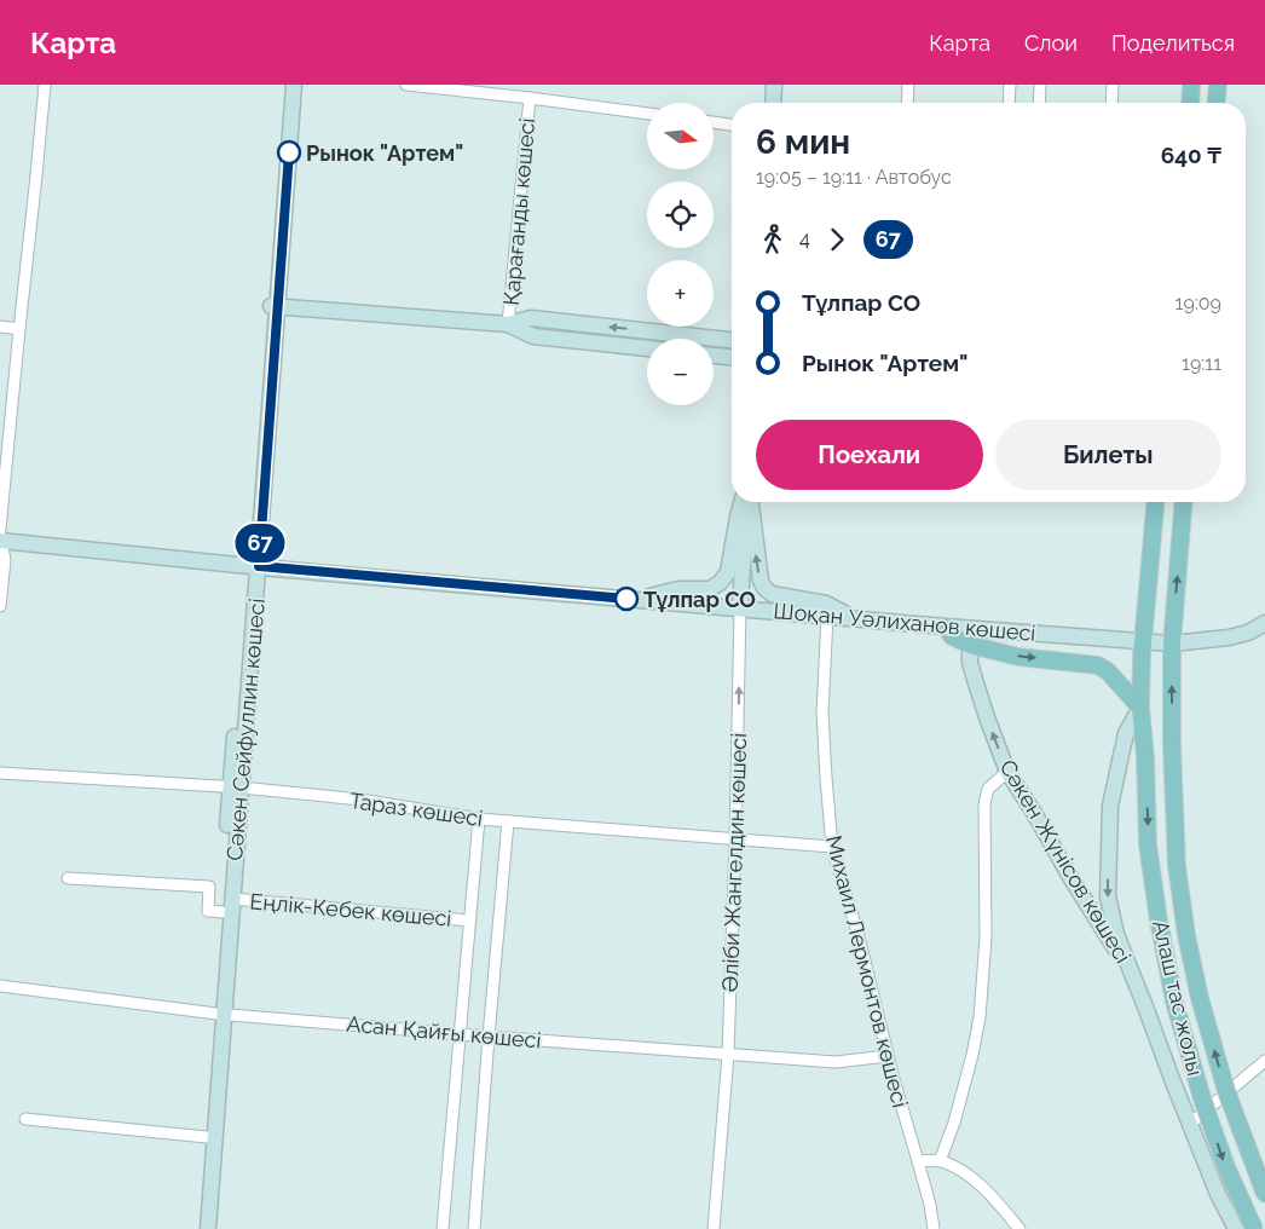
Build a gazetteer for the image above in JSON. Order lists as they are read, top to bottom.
{
  "streets": {
    "main road": ["Алаш тас жолы"],
    "street": [
      "Қарағанды көшесі",
      "Шоқан Уәлиханов көшесі",
      "Сәкен Сейфуллин көшесі",
      "Тараз көшесі",
      "Сәкен Жүнісов көшесі",
      "Әліби Жангелдин көшесі",
      "Еңлік-Кебек көшесі",
      "Михаил Лермонтов көшесі",
      "Асан Қайғы көшесі"
    ]
  },
  "crossings": [
    ["Шоқан Уәлиханов көшесі", "Сәкен Сейфуллин көшесі"],
    ["Шоқан Уәлиханов көшесі", "Әліби Жангелдин көшесі"],
    ["Шоқан Уәлиханов көшесі", "Михаил Лермонтов көшесі"],
    ["Шоқан Уәлиханов көшесі", "Алаш тас жолы"],
    ["Сәкен Сейфуллин көшесі", "Тараз көшесі"],
    ["Сәкен Сейфуллин көшесі", "Еңлік-Кебек көшесі"],
    ["Сәкен Сейфуллин көшесі", "Асан Қайғы көшесі"],
    ["Тараз көшесі", "Әліби Жангелдин көшесі"],
    ["Тараз көшесі", "Михаил Лермонтов көшесі"],
    ["Әліби Жангелдин көшесі", "Асан Қайғы көшесі"],
    ["Михаил Лермонтов көшесі", "Асан Қайғы көшесі"]
  ],
  "one_way": ["Сәкен Жүнісов көшесі"],
  "places": ["Рынок \"Артем\"", "Тұлпар СО"],
  "lines": ["bus line 67"],
  "north": "right",
  "page": {
    "header": "Карта",
    "nav": ["Карта", "Слои", "Поделиться"],
    "on_map": "67",
    "map_buttons": ["+", "−"],
    "heading": ["6 мин", "19:05 – 19:11 · Автобус", "640 ₸"],
    "legs": ["4", "67"],
    "list": [
      {
        "name": "Тұлпар СО",
        "value": "19:09"
      },
      {
        "name": "Рынок \"Артем\"",
        "value": "19:11"
      }
    ],
    "buttons": ["Поехали", "Билеты"]
  }
}
